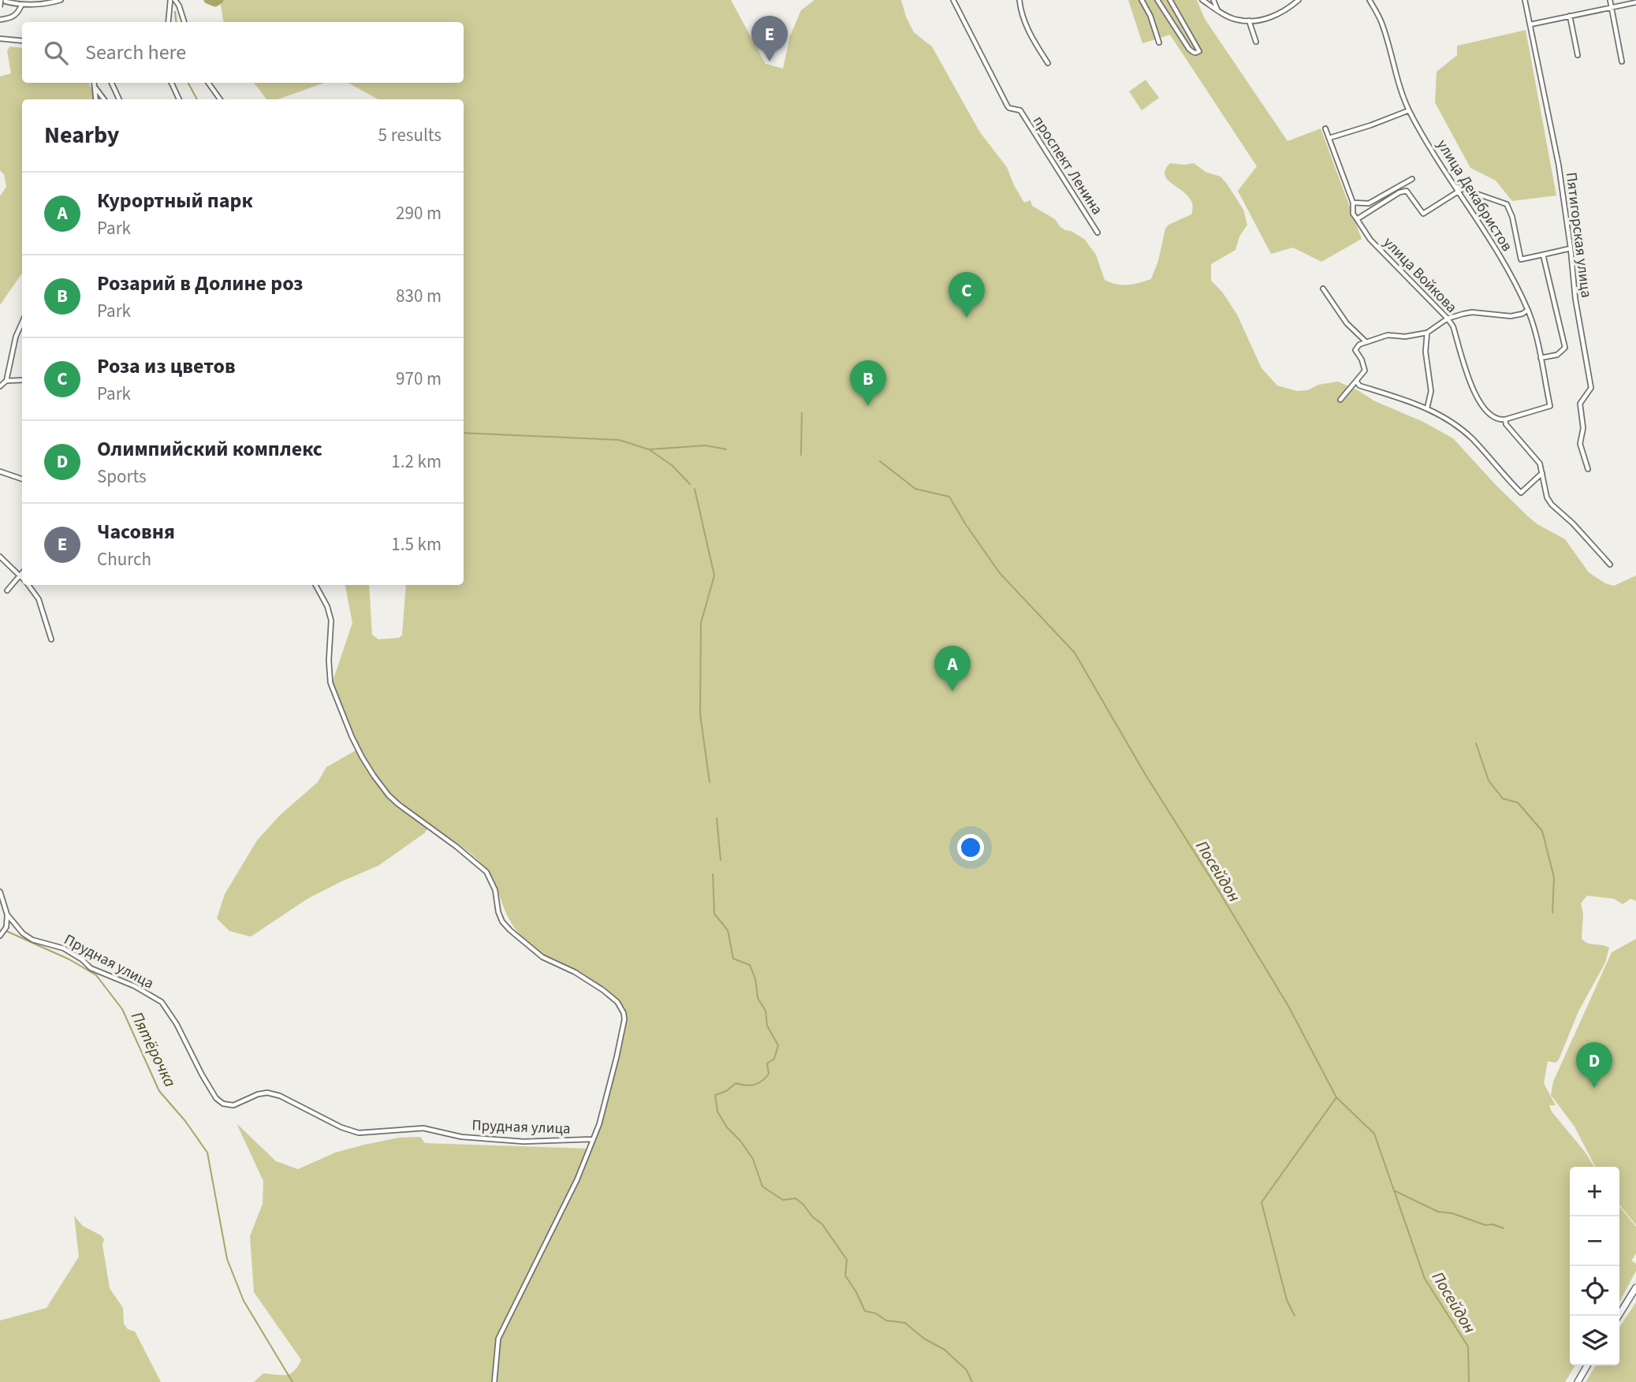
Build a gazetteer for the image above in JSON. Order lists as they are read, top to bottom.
{
  "streets": {
    "street": [
      "проспект Ленина",
      "улица Декабристов",
      "Пятигорская улица",
      "улица Войкова",
      "Прудная улица"
    ]
  },
  "crossings": [
    ["улица Декабристов", "улица Войкова"]
  ],
  "water": ["Посейдон", "Пятёрочка"],
  "page": {
    "pins": [
      "E",
      "C",
      "B",
      "A",
      "D"
    ],
    "search": "Search here",
    "heading": ["Nearby", "5 results"],
    "list": [
      {
        "mark": "A",
        "name": "Курортный парк",
        "note": "Park",
        "value": "290 m"
      },
      {
        "mark": "B",
        "name": "Розарий в Долине роз",
        "note": "Park",
        "value": "830 m"
      },
      {
        "mark": "C",
        "name": "Роза из цветов",
        "note": "Park",
        "value": "970 m"
      },
      {
        "mark": "D",
        "name": "Олимпийский комплекс",
        "note": "Sports",
        "value": "1.2 km"
      },
      {
        "mark": "E",
        "name": "Часовня",
        "note": "Church",
        "value": "1.5 km"
      }
    ],
    "map_buttons": ["+", "−"]
  }
}
